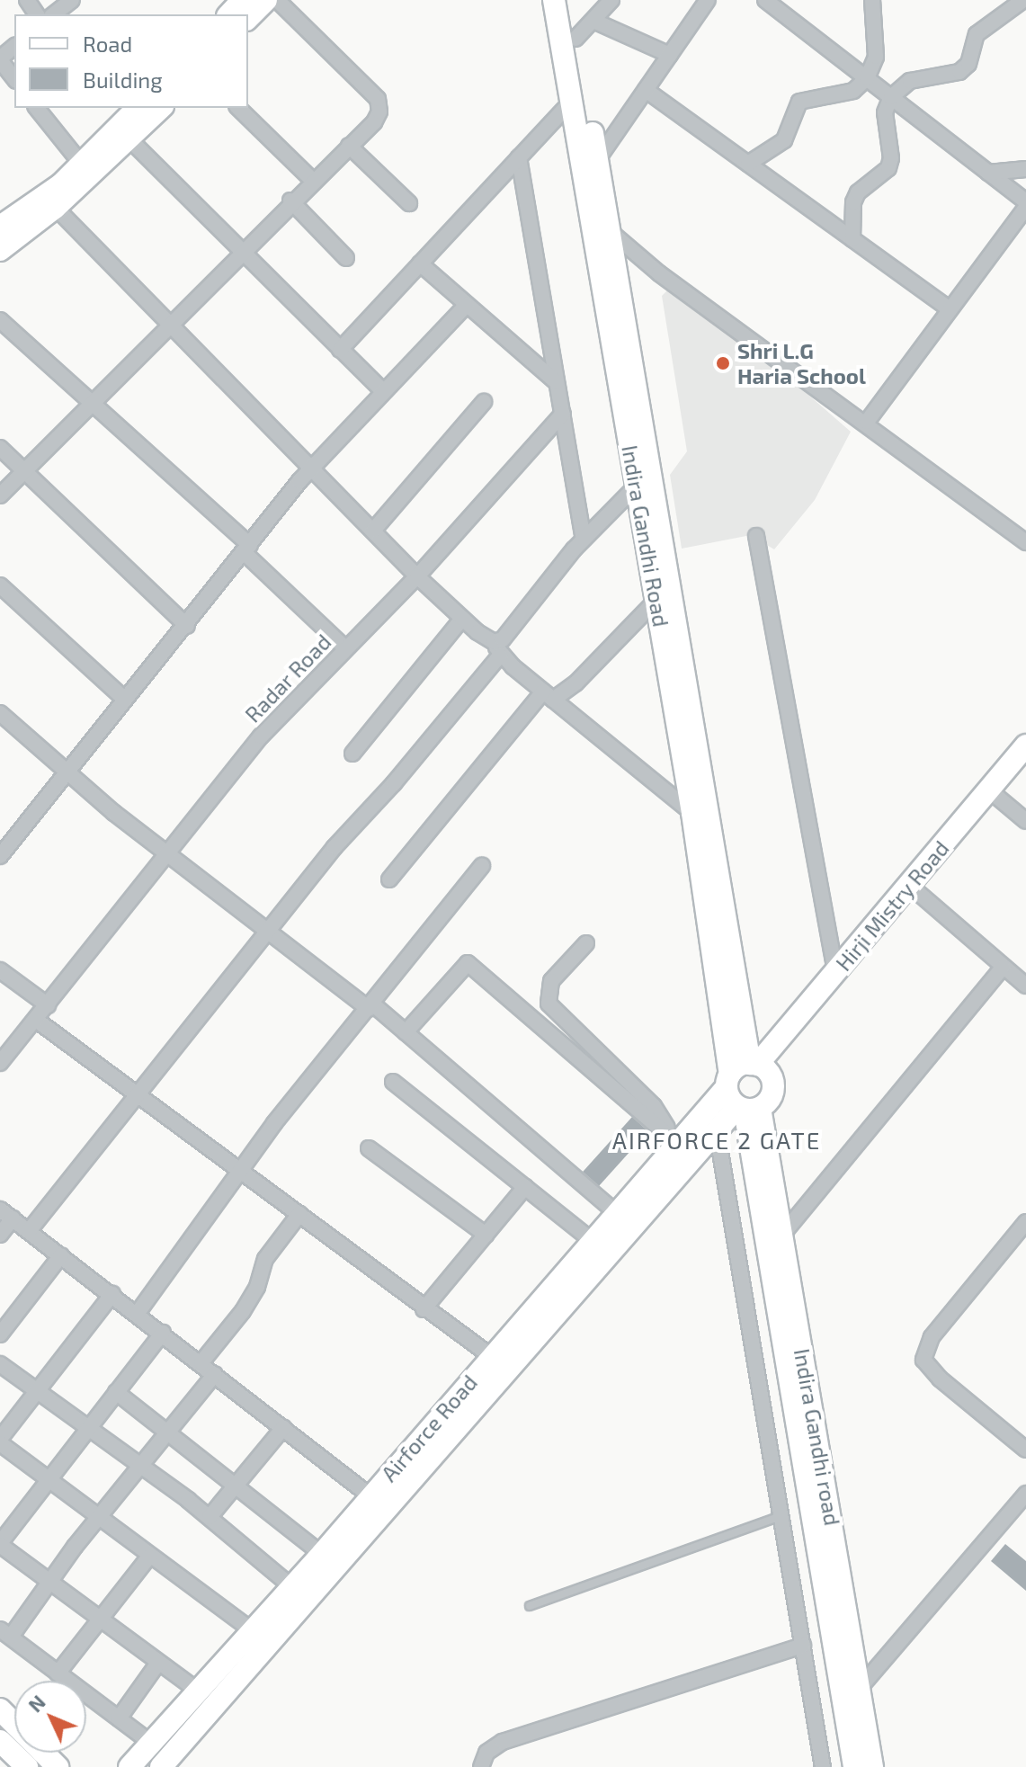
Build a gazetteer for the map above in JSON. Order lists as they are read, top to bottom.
{
  "streets": {
    "main road": [
      "Indira Gandhi Road",
      "Hirji Mistry Road",
      "Airforce Road",
      "Indira Gandhi road"
    ],
    "street": ["Radar Road"]
  },
  "crossings": [
    ["Indira Gandhi Road", "Hirji Mistry Road"],
    ["Indira Gandhi Road", "Airforce Road"],
    ["Indira Gandhi Road", "Indira Gandhi road"],
    ["Hirji Mistry Road", "Airforce Road"],
    ["Hirji Mistry Road", "Indira Gandhi road"],
    ["Airforce Road", "Indira Gandhi road"]
  ],
  "districts": ["AIRFORCE 2 GATE"],
  "places": ["Shri L.G Haria School"],
  "legend": ["Road", "Building"],
  "north": "top left"
}
